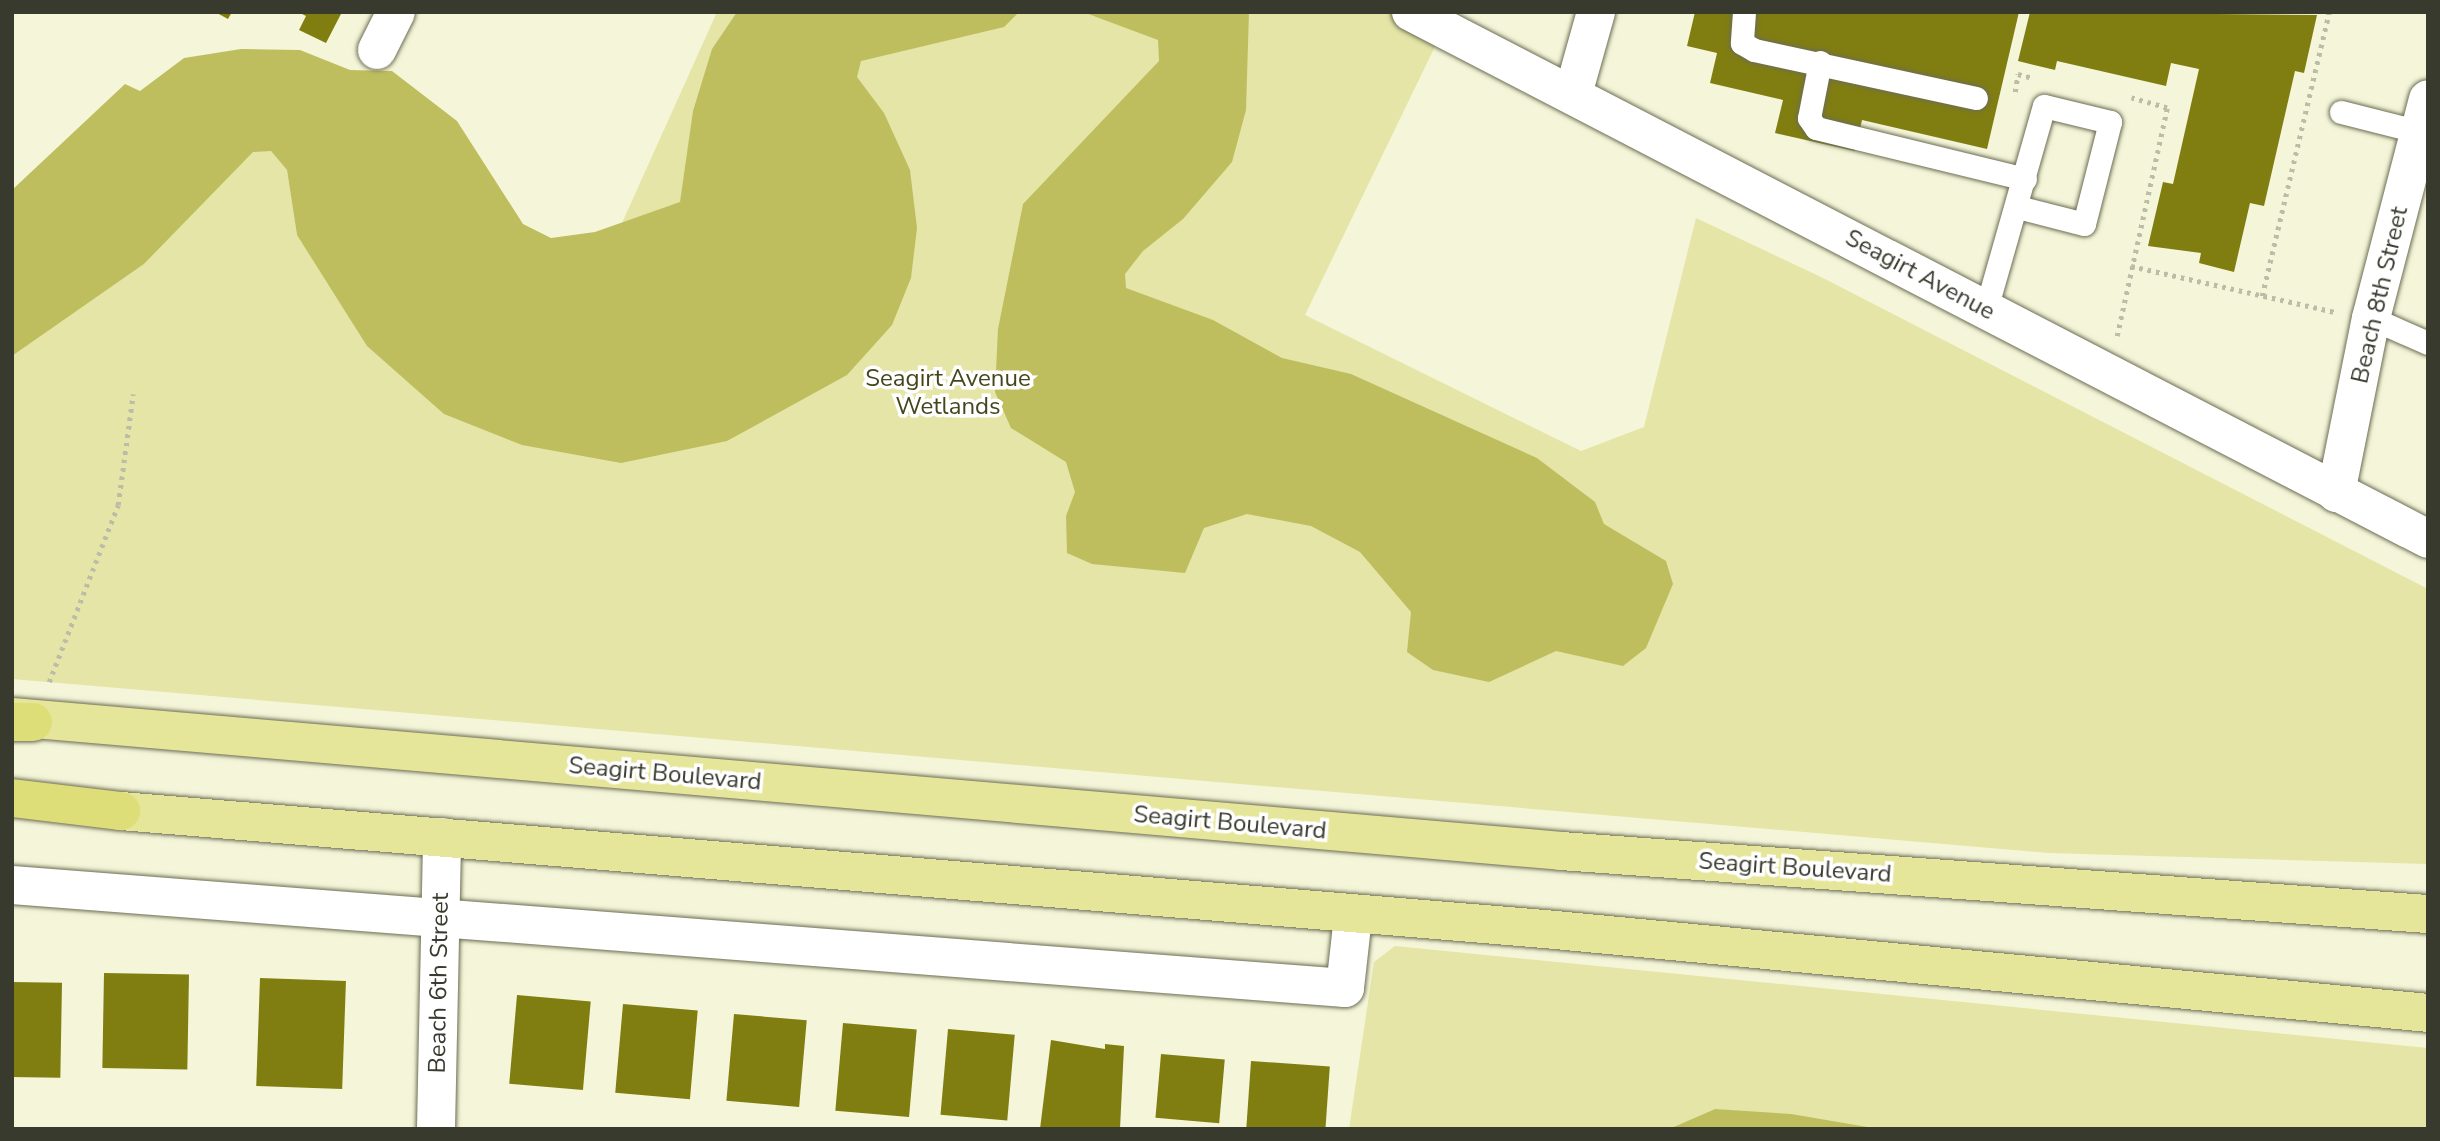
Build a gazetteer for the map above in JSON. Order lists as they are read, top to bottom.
{
  "streets": {
    "main road": ["Seagirt Boulevard"],
    "street": ["Seagirt Avenue", "Beach 8th Street", "Beach 6th Street"]
  },
  "crossings": [
    ["Seagirt Avenue", "Beach 8th Street"]
  ],
  "parks": ["Seagirt Avenue Wetlands"]
}
